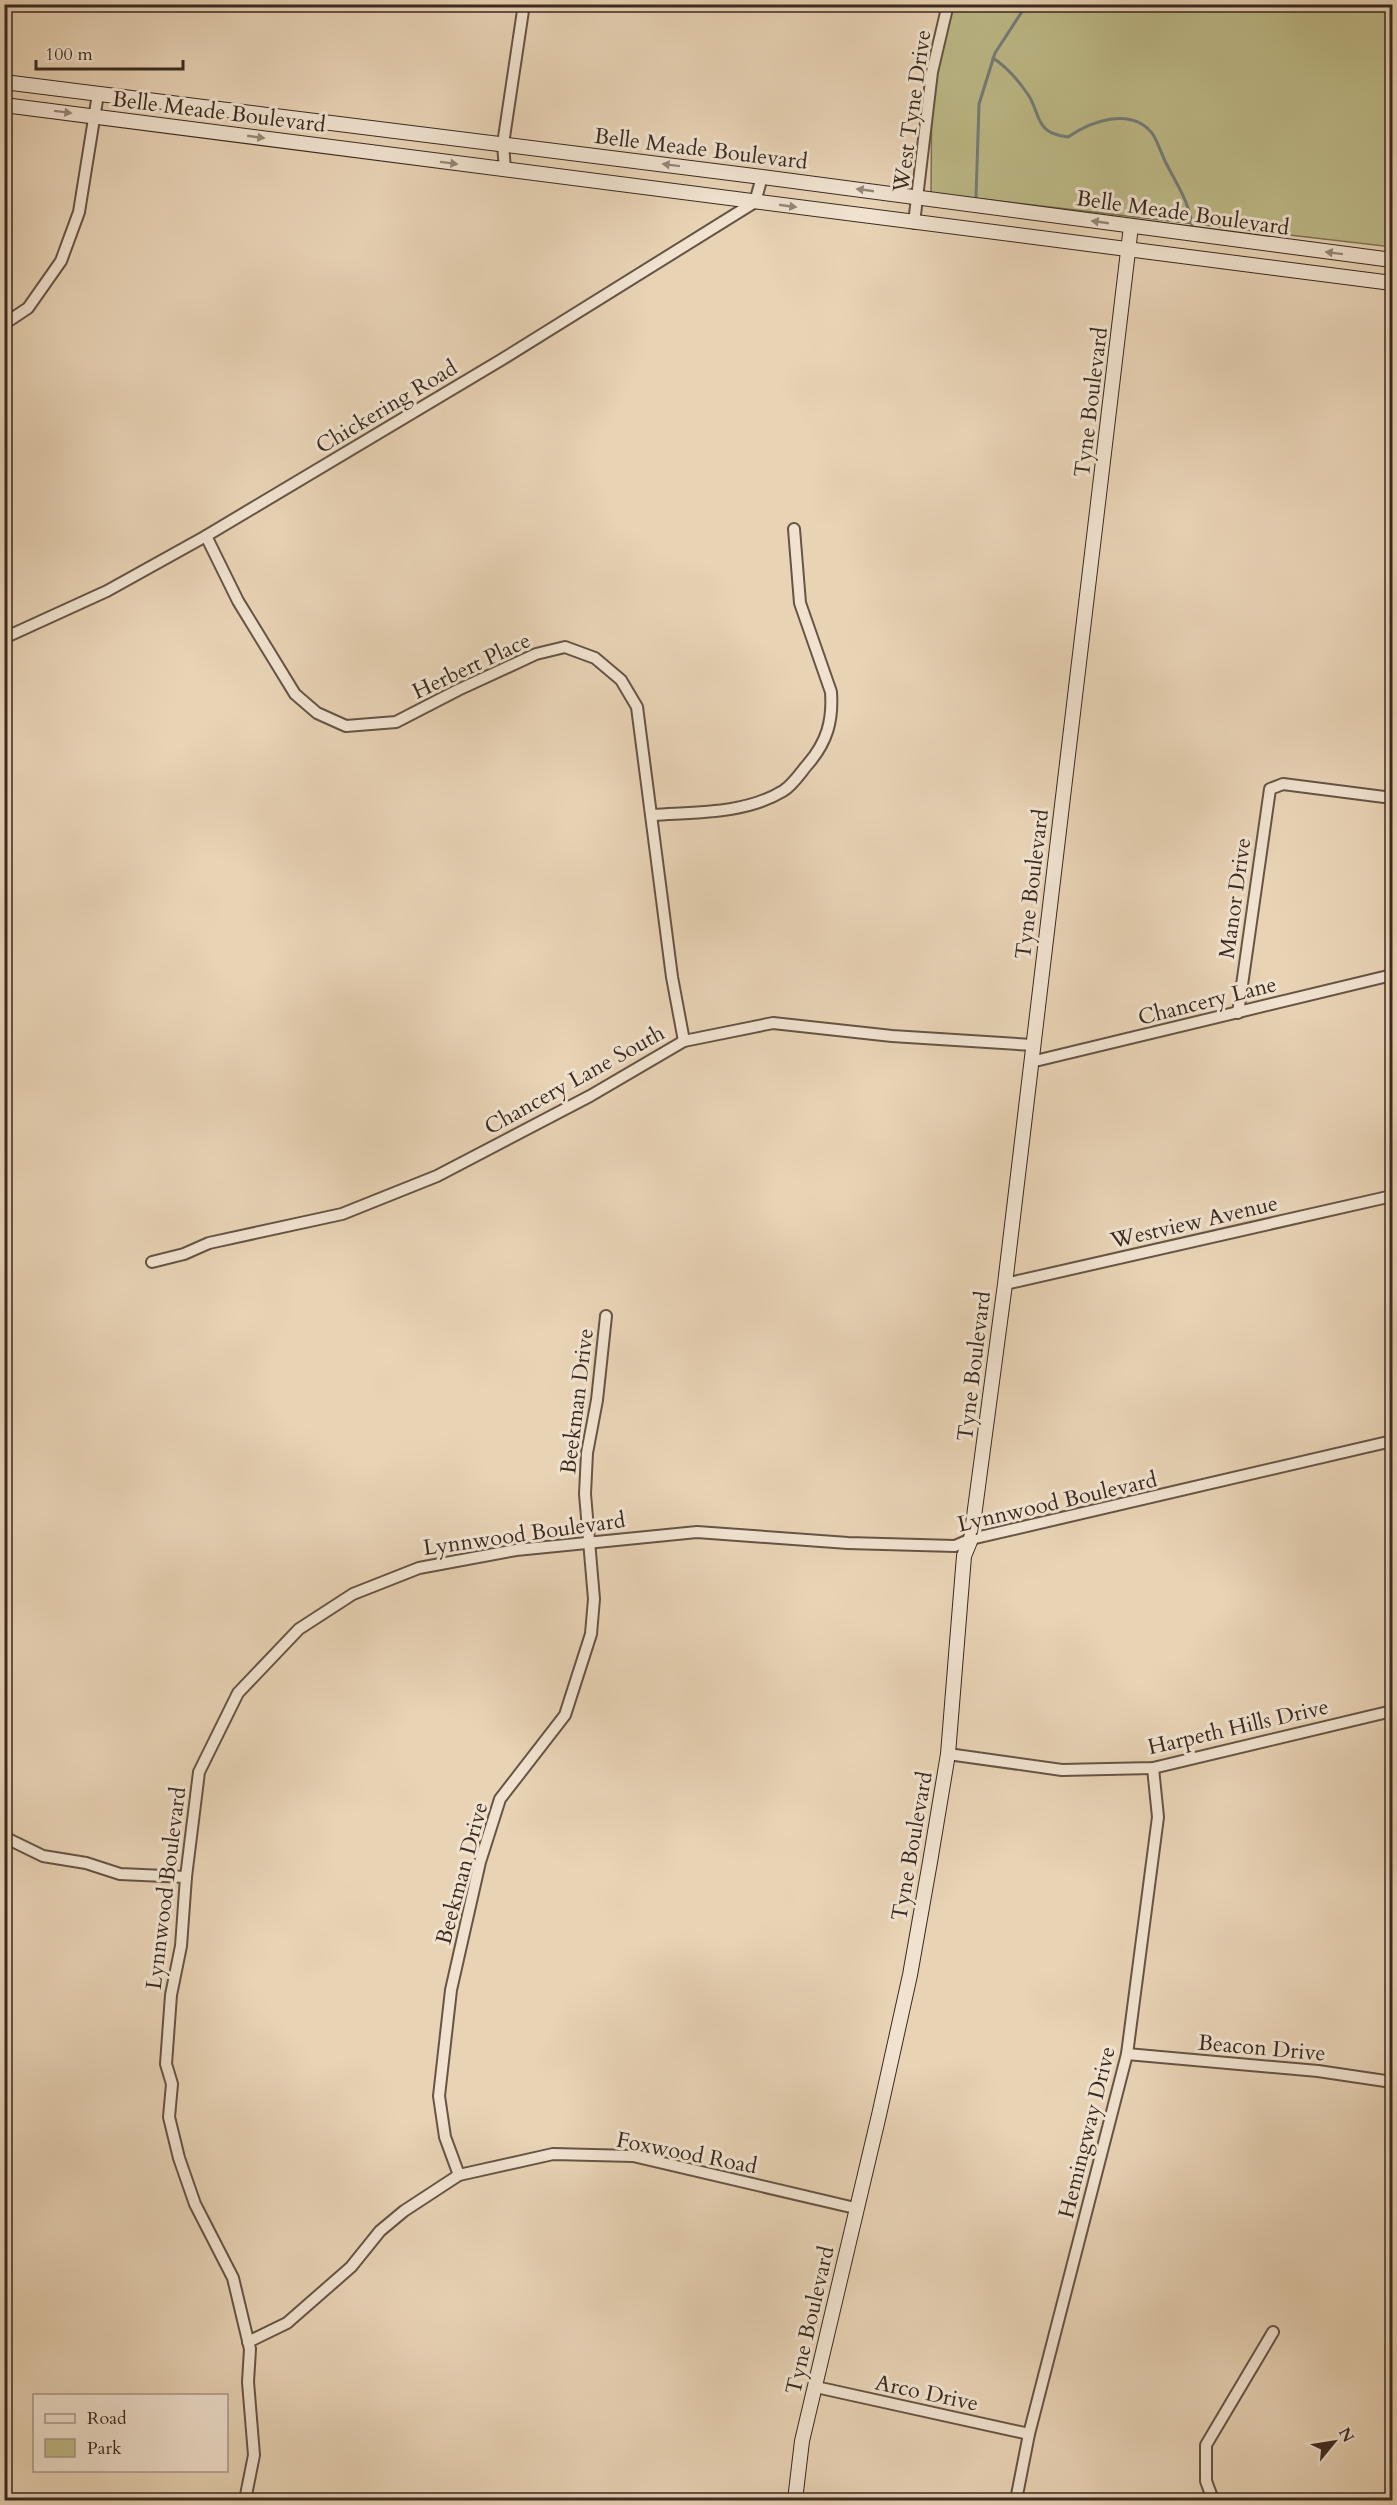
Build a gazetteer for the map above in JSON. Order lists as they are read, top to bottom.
{
  "streets": {
    "street": [
      "Belle Meade Boulevard",
      "West Tyne Drive",
      "Tyne Boulevard",
      "Chickering Road",
      "Herbert Place",
      "Manor Drive",
      "Chancery Lane",
      "Chancery Lane South",
      "Westview Avenue",
      "Beekman Drive",
      "Lynnwood Boulevard",
      "Harpeth Hills Drive",
      "Beacon Drive",
      "Hemingway Drive",
      "Foxwood Road",
      "Arco Drive"
    ]
  },
  "crossings": [
    ["Belle Meade Boulevard", "West Tyne Drive"],
    ["Belle Meade Boulevard", "Tyne Boulevard"],
    ["Belle Meade Boulevard", "Chickering Road"],
    ["Tyne Boulevard", "Chancery Lane"],
    ["Tyne Boulevard", "Chancery Lane South"],
    ["Tyne Boulevard", "Westview Avenue"],
    ["Tyne Boulevard", "Lynnwood Boulevard"],
    ["Tyne Boulevard", "Harpeth Hills Drive"],
    ["Tyne Boulevard", "Foxwood Road"],
    ["Tyne Boulevard", "Arco Drive"],
    ["Chickering Road", "Herbert Place"],
    ["Herbert Place", "Chancery Lane South"],
    ["Manor Drive", "Chancery Lane"],
    ["Beekman Drive", "Lynnwood Boulevard"],
    ["Beekman Drive", "Foxwood Road"],
    ["Lynnwood Boulevard", "Foxwood Road"],
    ["Harpeth Hills Drive", "Hemingway Drive"],
    ["Beacon Drive", "Hemingway Drive"],
    ["Hemingway Drive", "Arco Drive"]
  ],
  "legend": ["Road", "Park"],
  "scale_bar": "100 m",
  "north": "top right"
}
